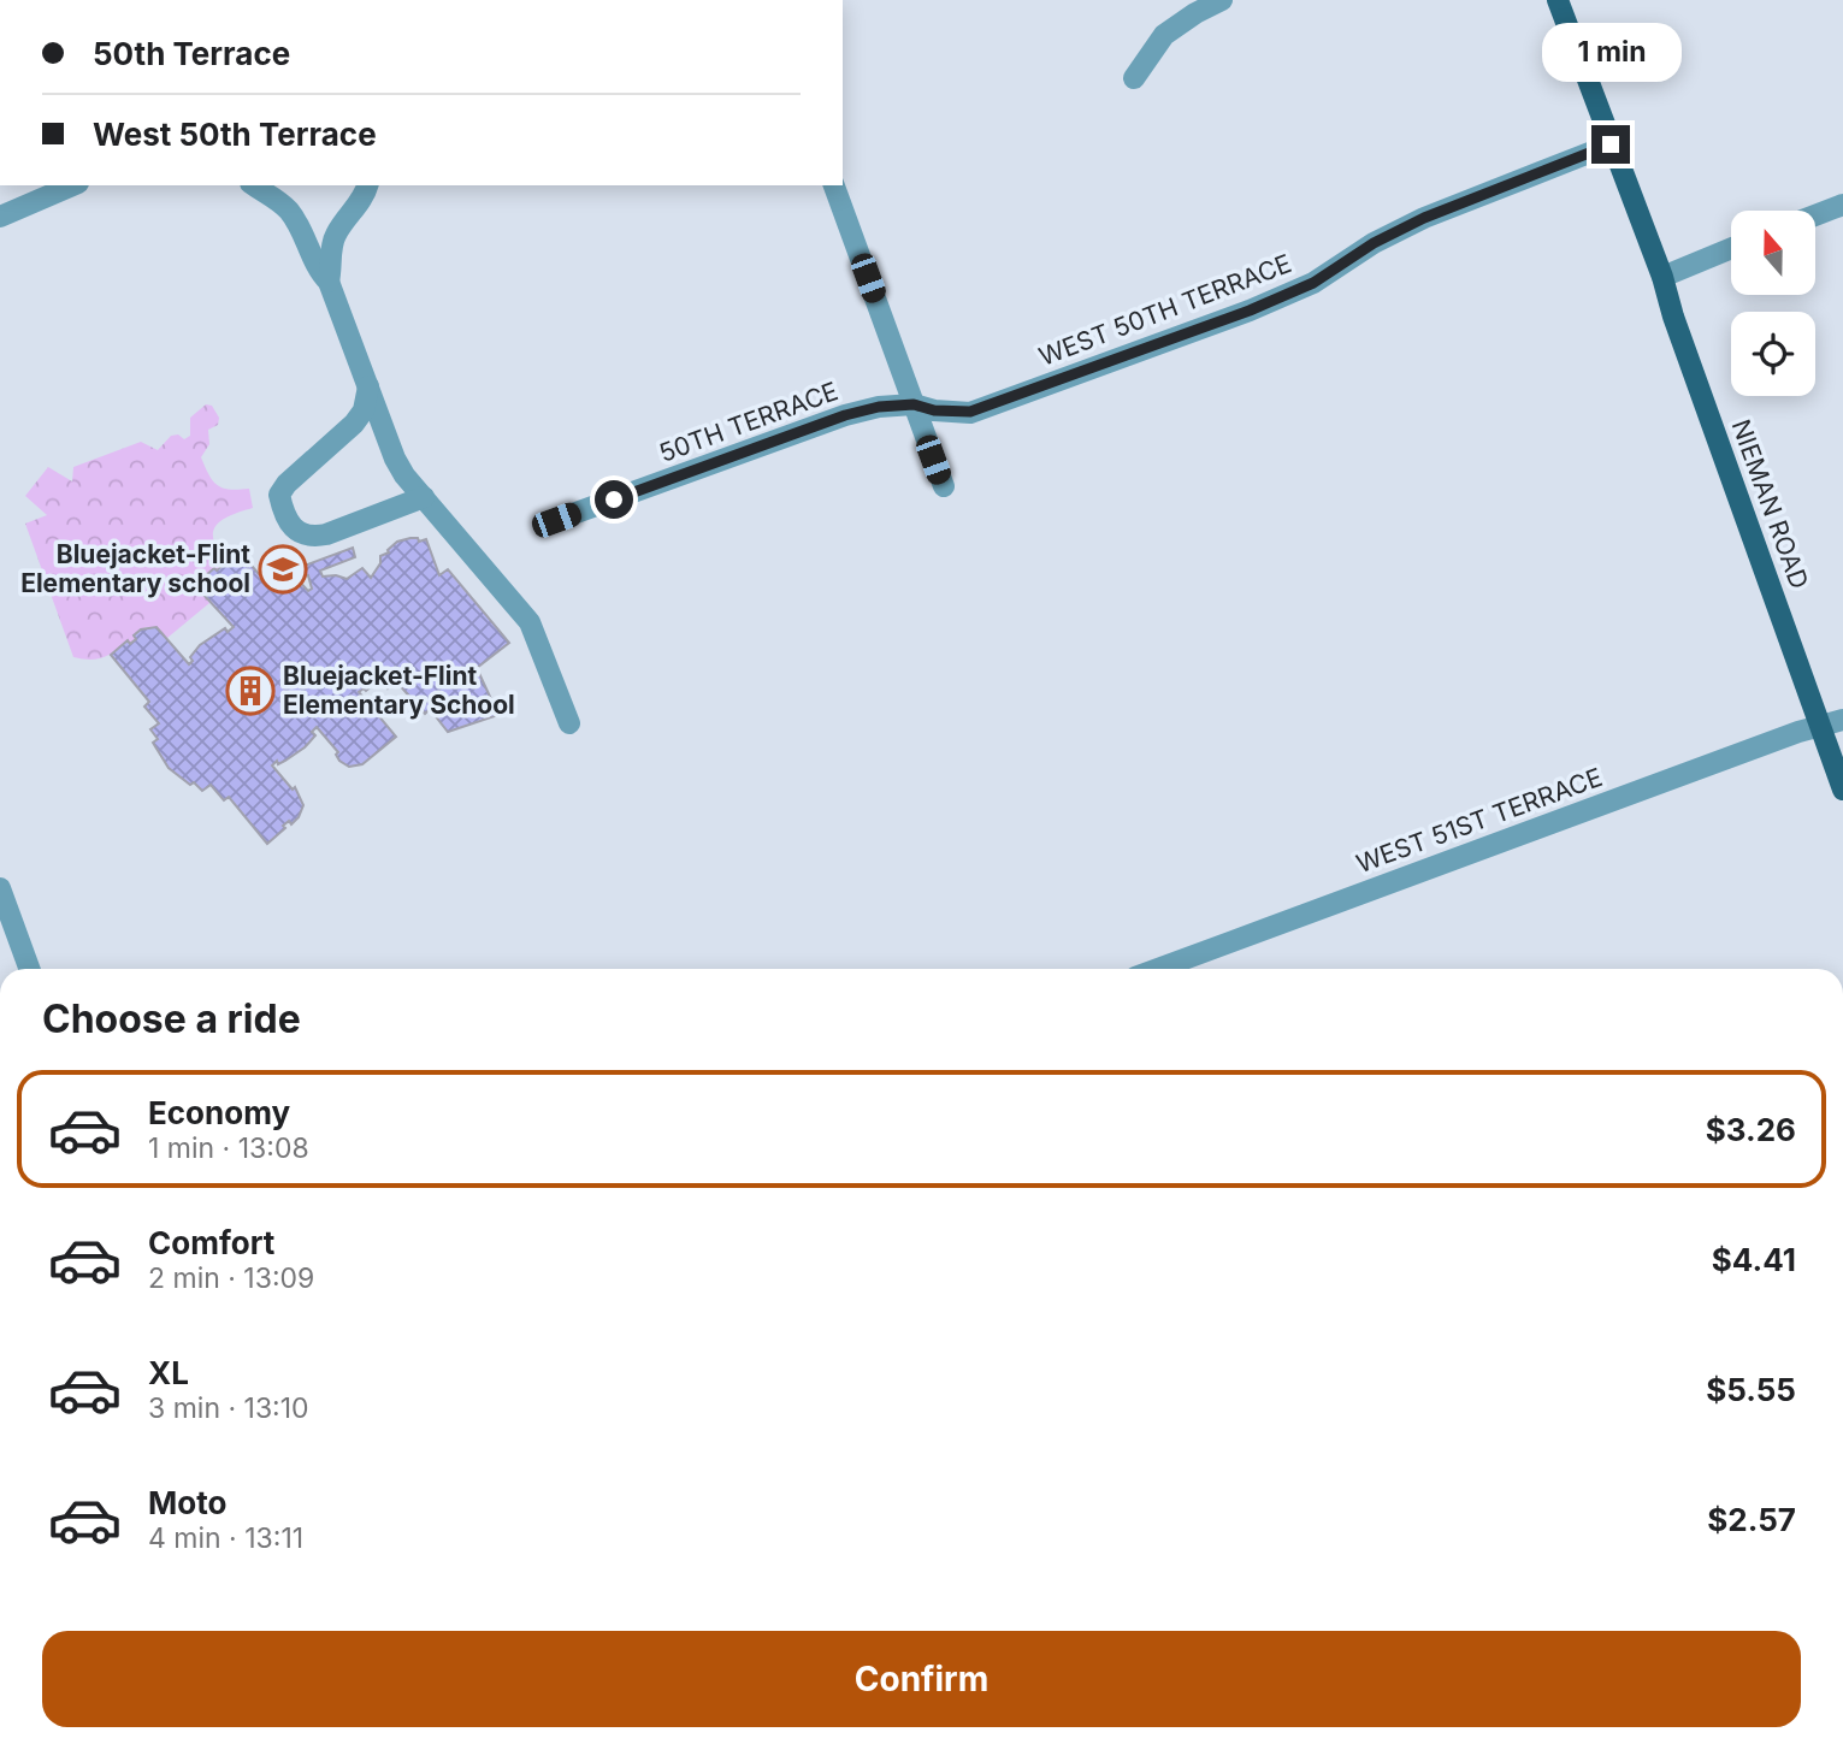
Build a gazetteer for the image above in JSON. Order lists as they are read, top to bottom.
{
  "streets": {
    "main road": ["NIEMAN ROAD"],
    "street": ["WEST 50TH TERRACE", "50TH TERRACE", "WEST 51ST TERRACE"]
  },
  "crossings": [
    ["WEST 50TH TERRACE", "50TH TERRACE"],
    ["WEST 50TH TERRACE", "NIEMAN ROAD"],
    ["NIEMAN ROAD", "WEST 51ST TERRACE"]
  ],
  "places": {
    "school or university": ["Bluejacket-Flint Elementary school"],
    "building": ["Bluejacket-Flint Elementary School"]
  },
  "north": "top",
  "page": {
    "banner": ["50th Terrace", "West 50th Terrace"],
    "bubble": "1 min",
    "heading": "Choose a ride",
    "list": [
      {
        "name": "Economy",
        "note": "1 min · 13:08",
        "value": "$3.26"
      },
      {
        "name": "Comfort",
        "note": "2 min · 13:09",
        "value": "$4.41"
      },
      {
        "name": "XL",
        "note": "3 min · 13:10",
        "value": "$5.55"
      },
      {
        "name": "Moto",
        "note": "4 min · 13:11",
        "value": "$2.57"
      }
    ],
    "buttons": "Confirm"
  }
}
